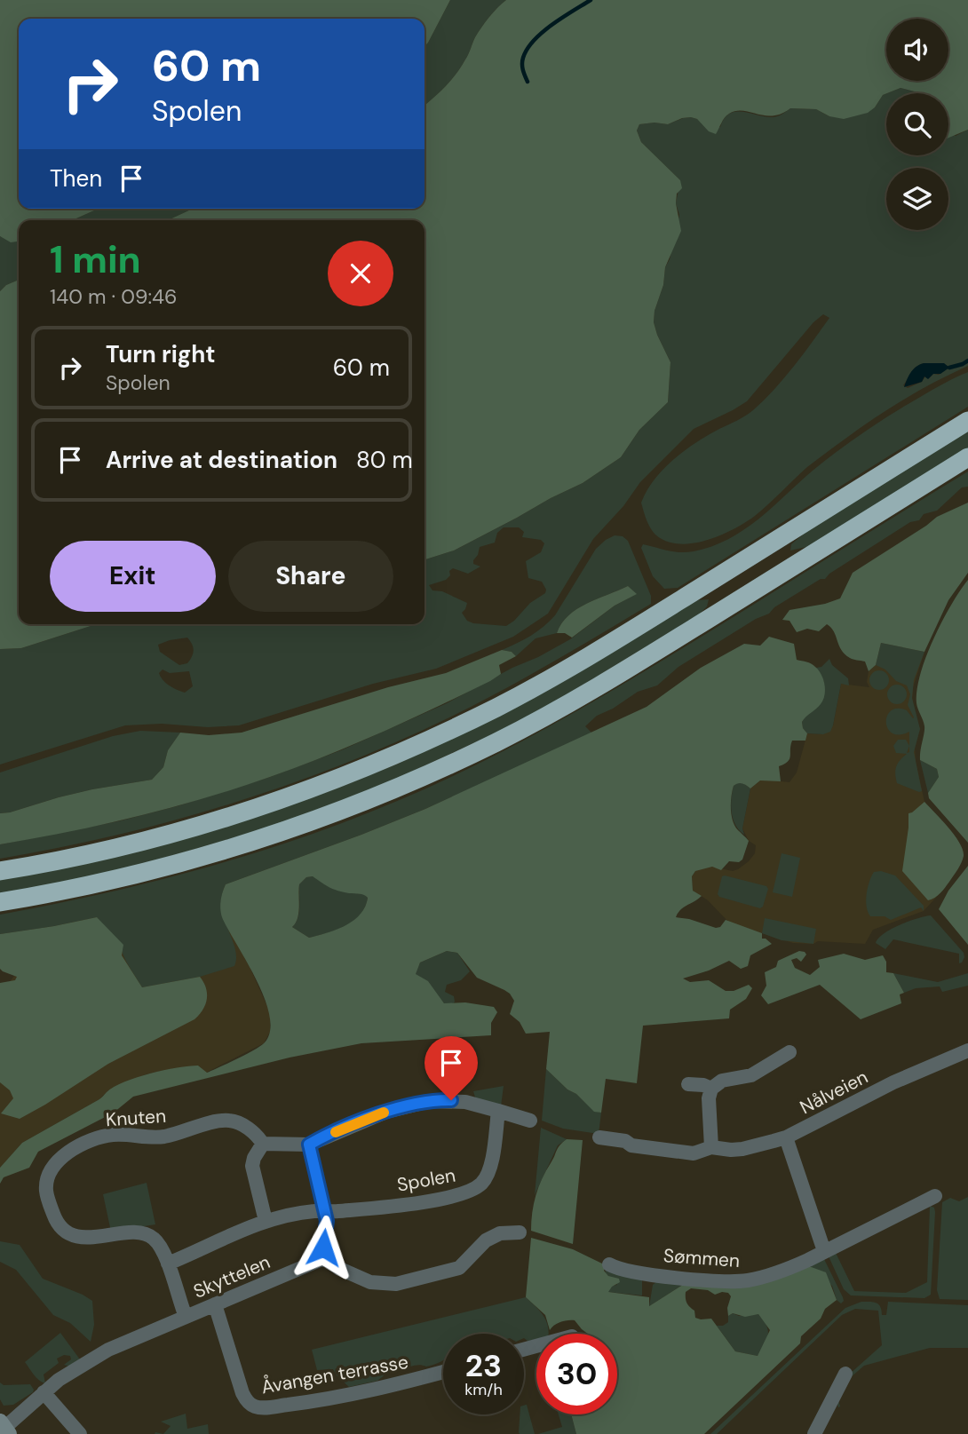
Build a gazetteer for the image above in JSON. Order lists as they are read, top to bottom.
{
  "streets": {
    "street": [
      "Nålveien",
      "Knuten",
      "Spolen",
      "Sømmen",
      "Skyttelen",
      "Åvangen terrasse"
    ]
  },
  "crossings": [
    ["Knuten", "Skyttelen"],
    ["Skyttelen", "Åvangen terrasse"]
  ],
  "page": {
    "turn": ["60 m", "Spolen"],
    "then": "Then",
    "heading": ["1 min", "140 m · 09:46"],
    "list": [
      {
        "name": "Turn right",
        "note": "Spolen",
        "value": "60 m"
      },
      {
        "name": "Arrive at destination",
        "value": "80 m"
      }
    ],
    "buttons": ["Exit", "Share"],
    "speed": "23 km/h",
    "limit": "30"
  }
}
